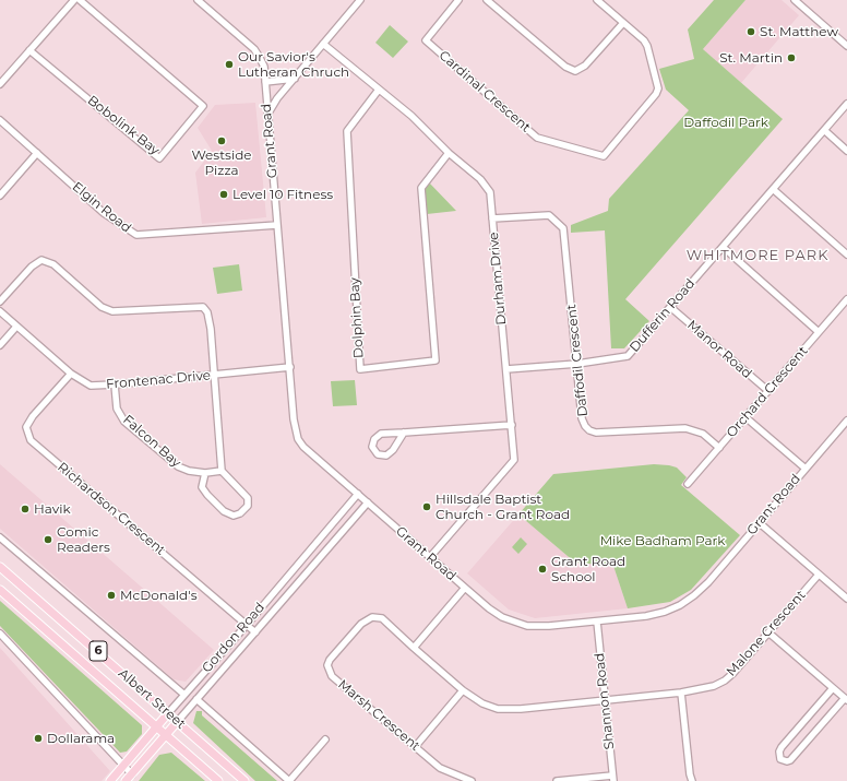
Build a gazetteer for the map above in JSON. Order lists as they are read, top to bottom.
{
  "streets": {
    "main road": ["Gordon Road", "6", "Albert Street"],
    "street": [
      "Cardinal Crescent",
      "Bobolink Bay",
      "Grant Road",
      "Elgin Road",
      "Durham Drive",
      "Dufferin Road",
      "Dolphin Bay",
      "Manor Road",
      "Daffodil Crescent",
      "Frontenac Drive",
      "Orchard Crescent",
      "Falcon Bay",
      "Richardson Crescent",
      "Malone Crescent",
      "Shannon Road",
      "Marsh Crescent"
    ]
  },
  "crossings": [
    ["Grant Road", "Elgin Road"],
    ["Grant Road", "Durham Drive"],
    ["Grant Road", "Frontenac Drive"],
    ["Grant Road", "Gordon Road"],
    ["Grant Road", "Shannon Road"],
    ["Durham Drive", "Dufferin Road"],
    ["Durham Drive", "Dolphin Bay"],
    ["Durham Drive", "Daffodil Crescent"],
    ["Dufferin Road", "Manor Road"],
    ["Dufferin Road", "Daffodil Crescent"],
    ["Manor Road", "Orchard Crescent"],
    ["Daffodil Crescent", "Orchard Crescent"],
    ["Frontenac Drive", "Falcon Bay"],
    ["Frontenac Drive", "Richardson Crescent"],
    ["Richardson Crescent", "Gordon Road"],
    ["Malone Crescent", "Shannon Road"],
    ["Malone Crescent", "Marsh Crescent"],
    ["Gordon Road", "Albert Street"],
    ["Shannon Road", "Marsh Crescent"]
  ],
  "districts": ["WHITMORE PARK"],
  "parks": ["Daffodil Park", "Mike Badham Park"],
  "places": [
    "St. Matthew",
    "St. Martin",
    "Our Savior's Lutheran Chruch",
    "Westside Pizza",
    "Level 10 Fitness",
    "Hillsdale Baptist Church - Grant Road",
    "Havik",
    "Comic Readers",
    "Grant Road School",
    "McDonald's",
    "Dollarama"
  ]
}
